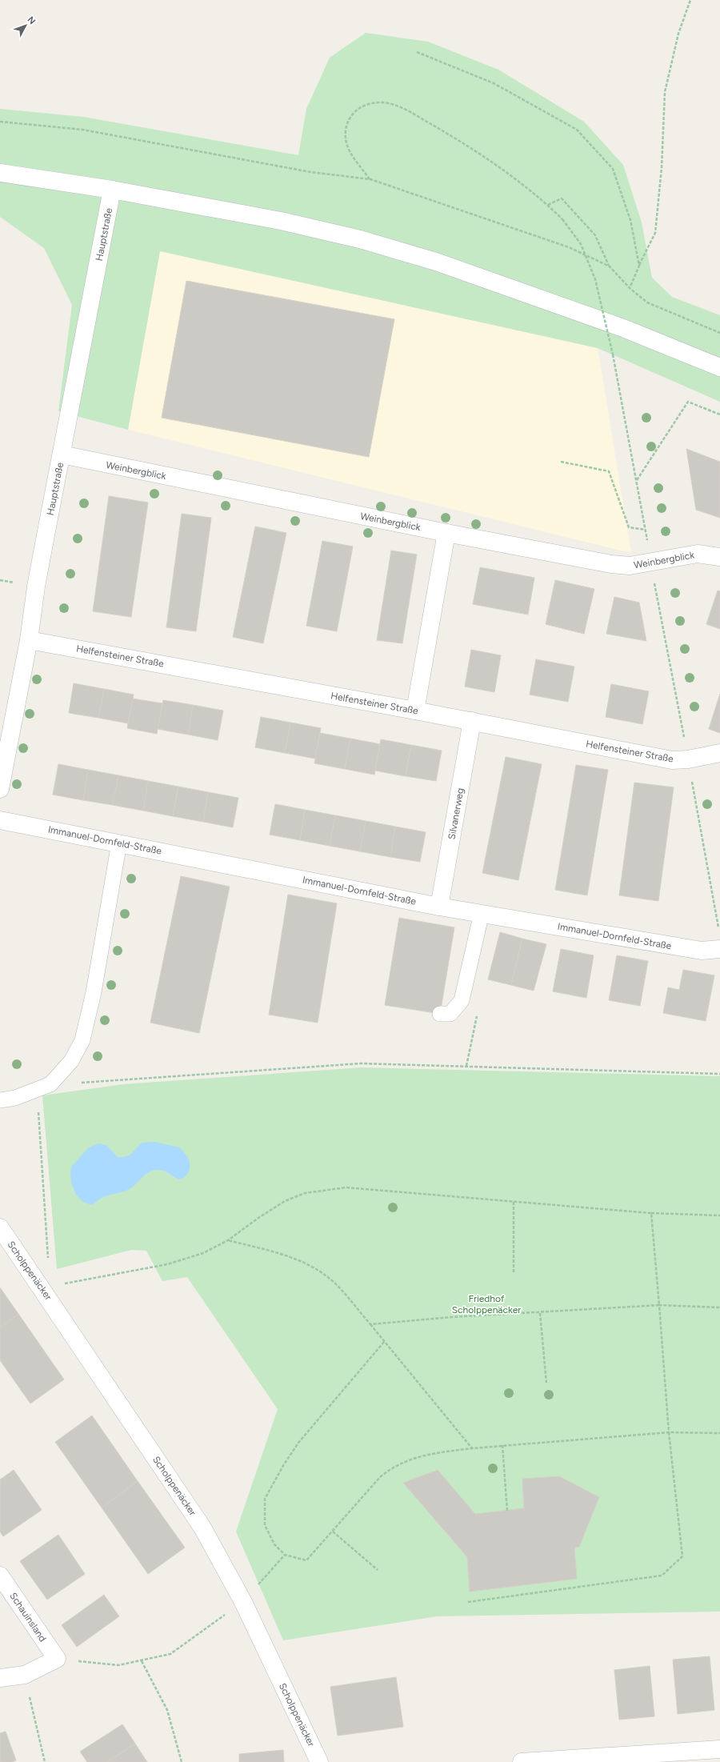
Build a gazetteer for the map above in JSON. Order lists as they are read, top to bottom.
{
  "streets": {
    "street": [
      "Hauptstraße",
      "Weinbergblick",
      "Helfensteiner Straße",
      "Silvanerweg",
      "Immanuel-Dornfeld-Straße",
      "Scholppenäcker",
      "Schauinsland"
    ]
  },
  "crossings": [
    ["Hauptstraße", "Weinbergblick"],
    ["Hauptstraße", "Helfensteiner Straße"],
    ["Helfensteiner Straße", "Silvanerweg"],
    ["Silvanerweg", "Immanuel-Dornfeld-Straße"]
  ],
  "parks": ["Friedhof Scholppenäcker"],
  "north": "top right"
}
